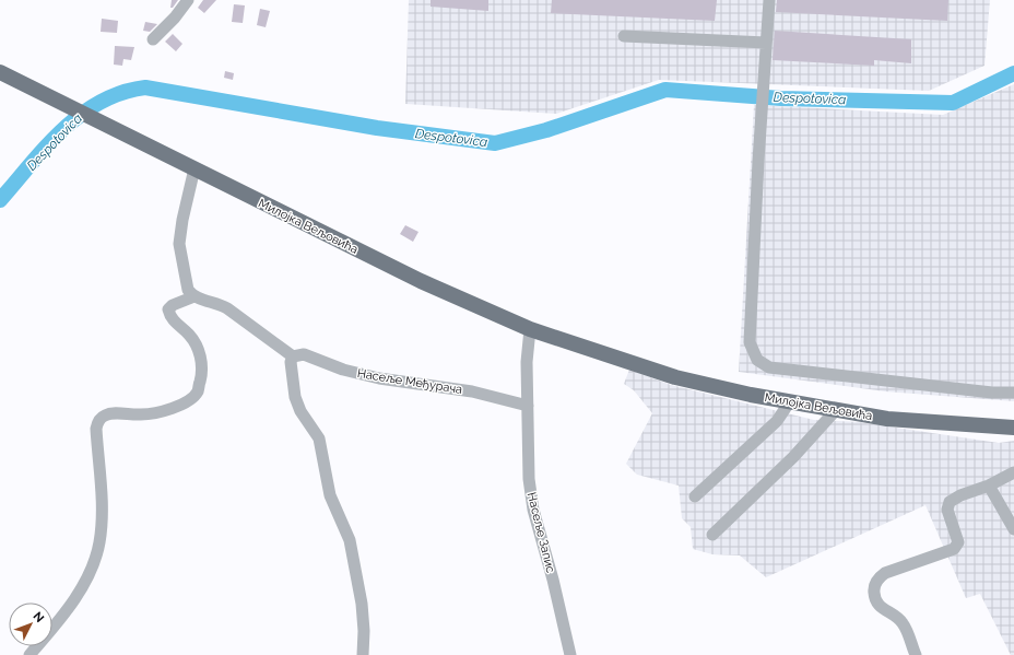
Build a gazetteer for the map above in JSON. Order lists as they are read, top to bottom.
{
  "streets": {
    "main road": ["Милојка Вељовића"],
    "street": ["Насеље Међурача", "Насеље Запис"]
  },
  "crossings": [
    ["Милојка Вељовића", "Насеље Запис"],
    ["Насеље Међурача", "Насеље Запис"]
  ],
  "water": ["Despotovica"],
  "north": "top right"
}
